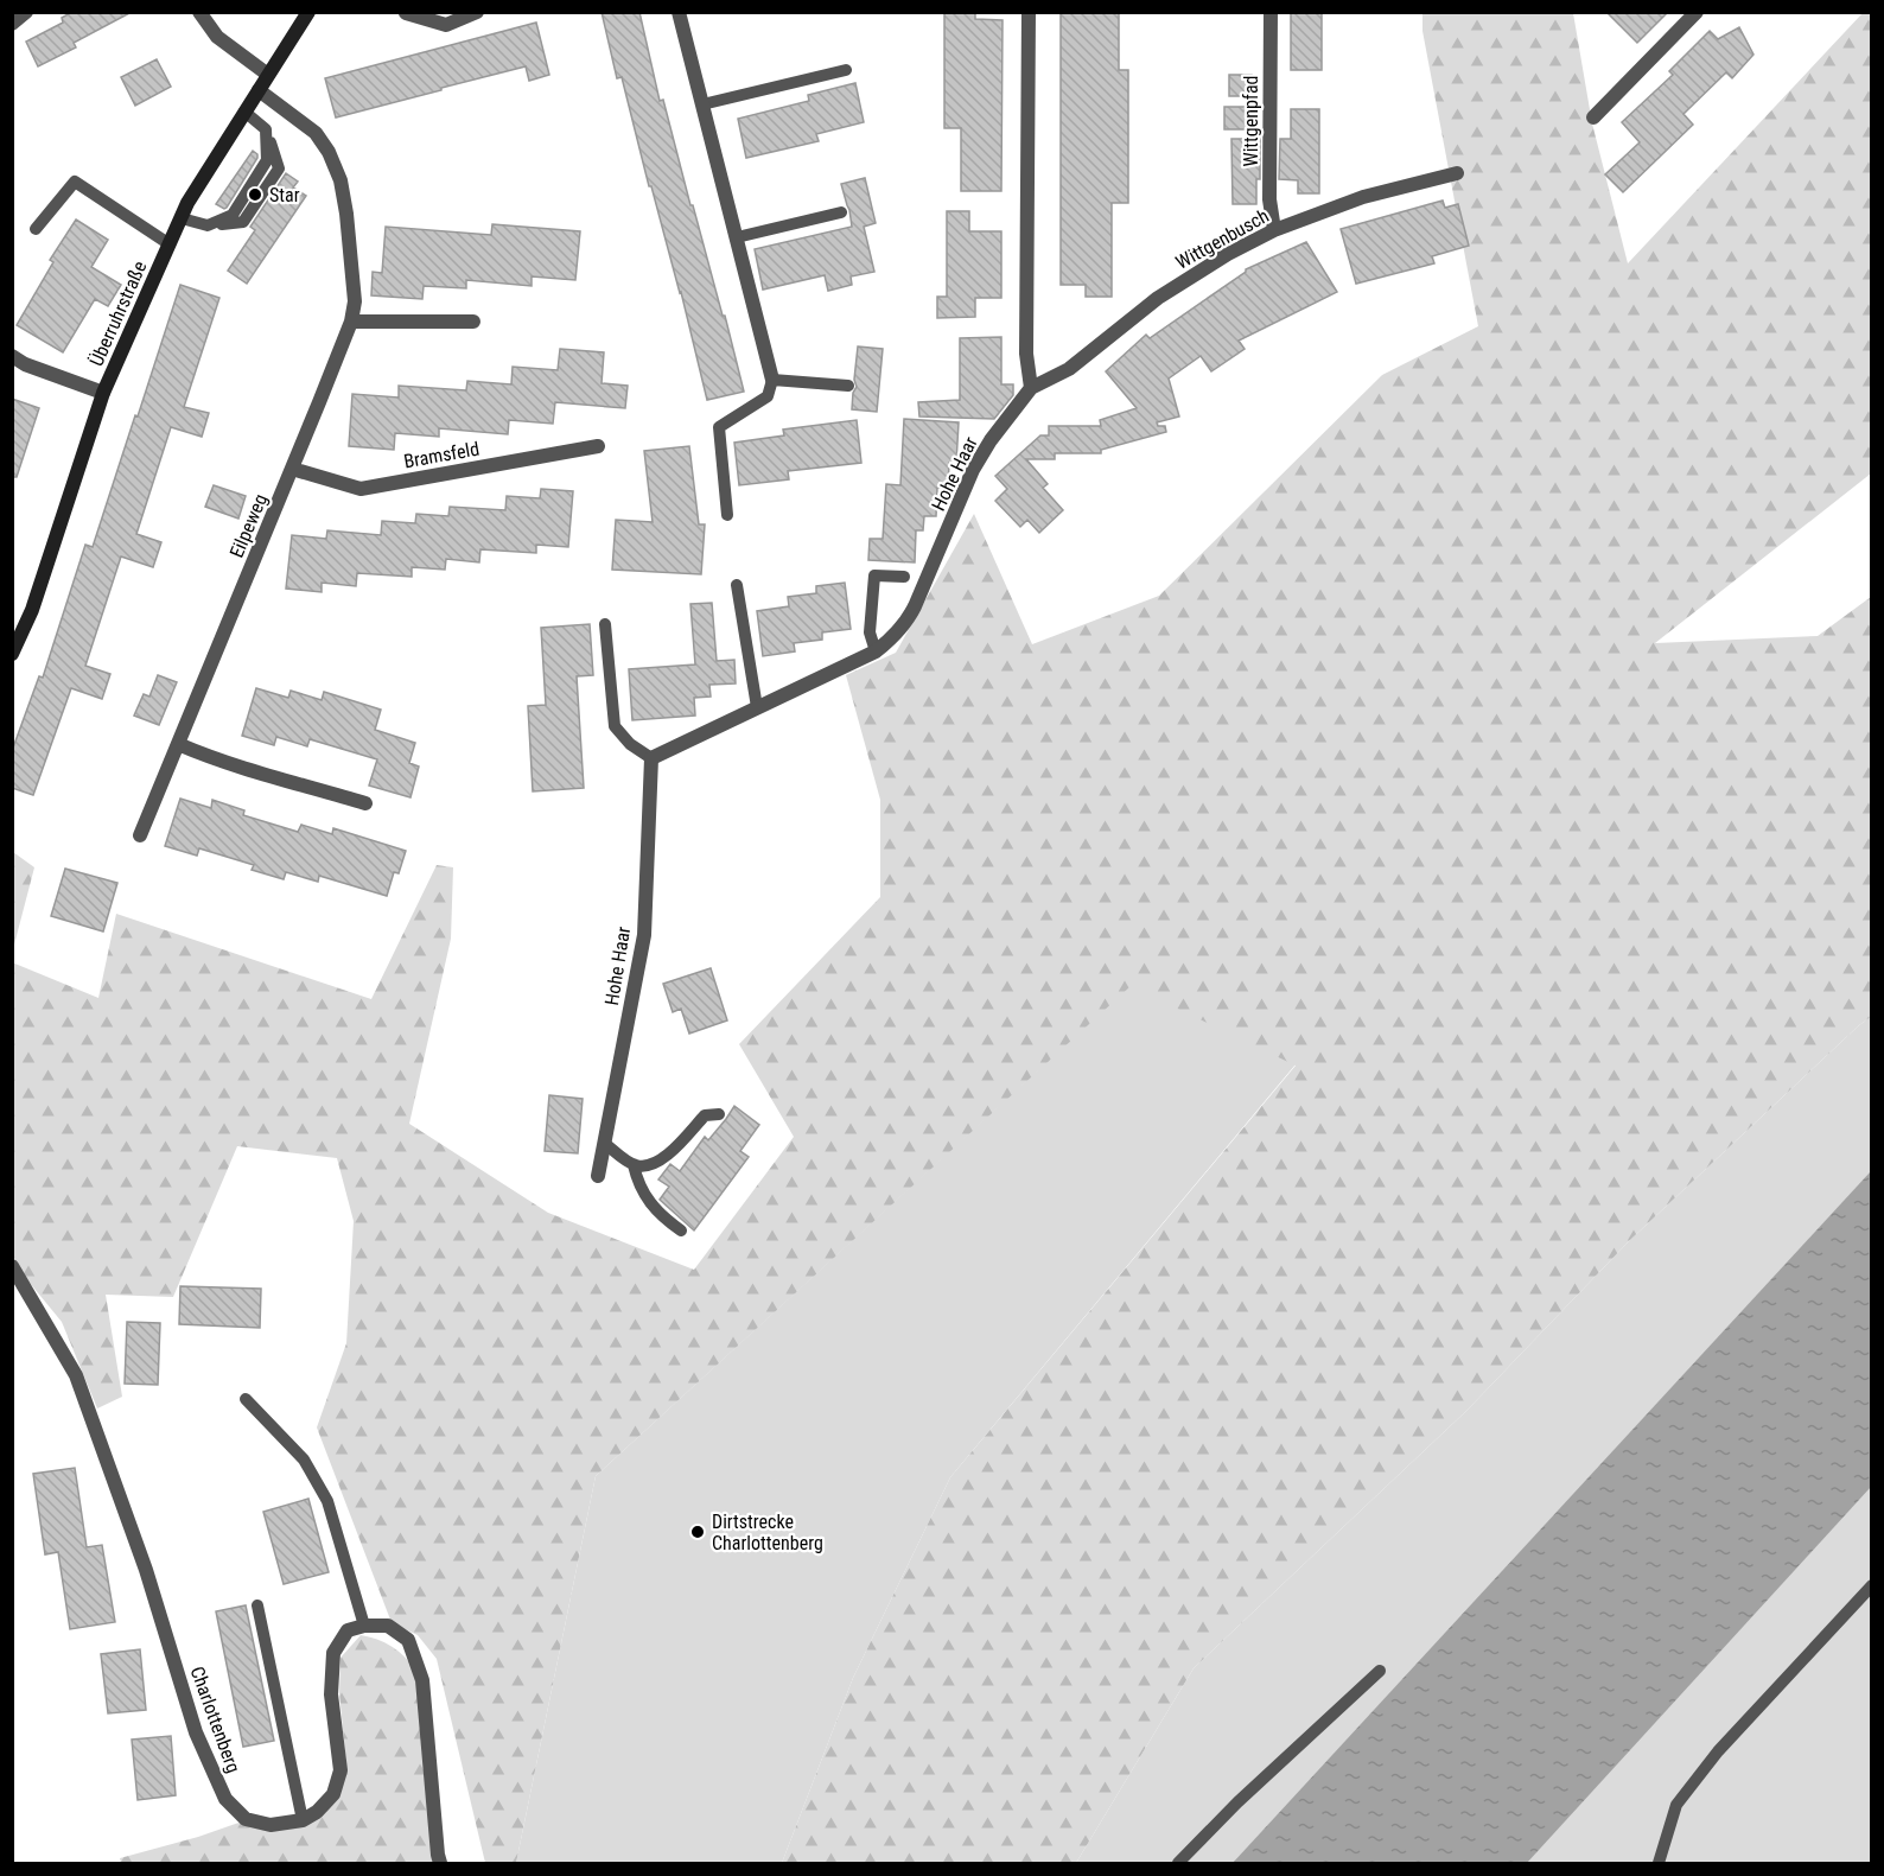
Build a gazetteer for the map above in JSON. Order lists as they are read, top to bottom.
{
  "streets": {
    "main road": ["Überruhrstraße"],
    "street": [
      "Wittgenpfad",
      "Wittgenbusch",
      "Bramsfeld",
      "Hohe Haar",
      "Eilpeweg",
      "Charlottenberg"
    ]
  },
  "crossings": [
    ["Wittgenpfad", "Wittgenbusch"],
    ["Wittgenbusch", "Hohe Haar"],
    ["Überruhrstraße", "Eilpeweg"],
    ["Bramsfeld", "Eilpeweg"]
  ],
  "places": ["Star", "Dirtstrecke Charlottenberg"]
}
